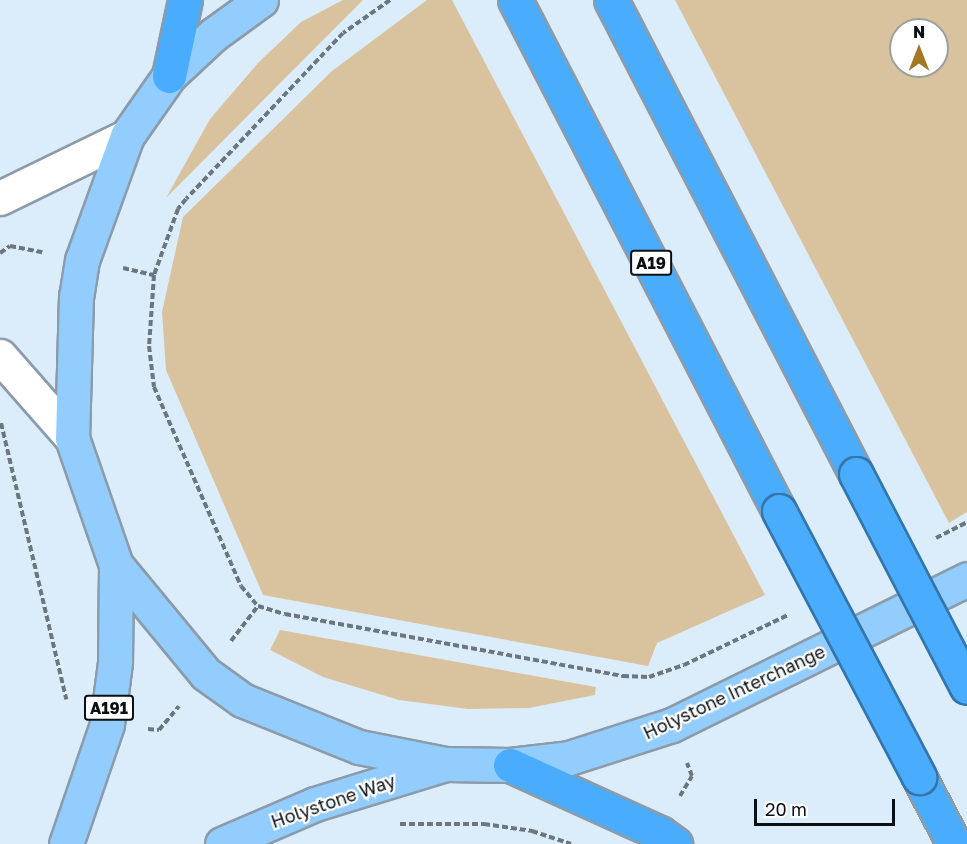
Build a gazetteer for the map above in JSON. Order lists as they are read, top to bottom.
{
  "streets": {
    "highway": ["A19"],
    "main road": ["Holystone Interchange", "A191", "Holystone Way"]
  },
  "crossings": [
    ["Holystone Interchange", "A191"],
    ["Holystone Interchange", "Holystone Way"]
  ],
  "scale_bar": "20 m",
  "north": "top"
}
